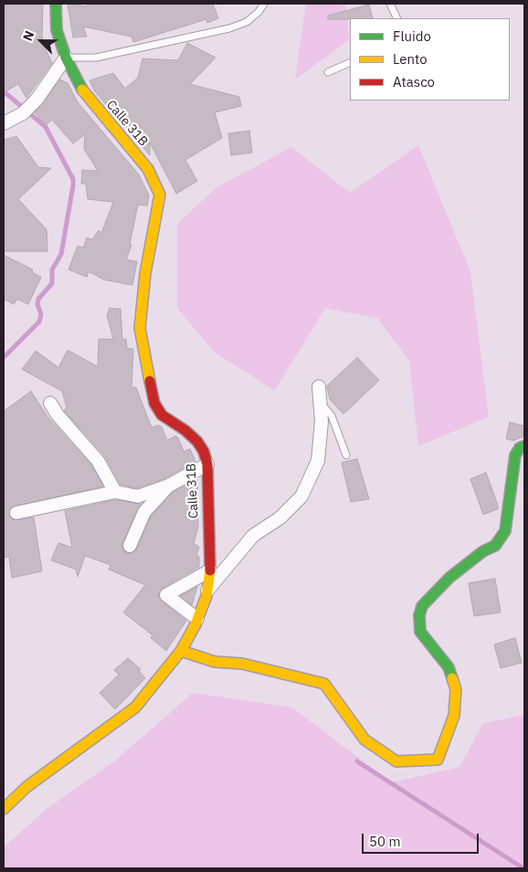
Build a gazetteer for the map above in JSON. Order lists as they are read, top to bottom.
{
  "streets": {
    "street": ["Calle 31B"]
  },
  "legend": ["Fluido", "Lento", "Atasco"],
  "scale_bar": "50 m",
  "north": "top left"
}
